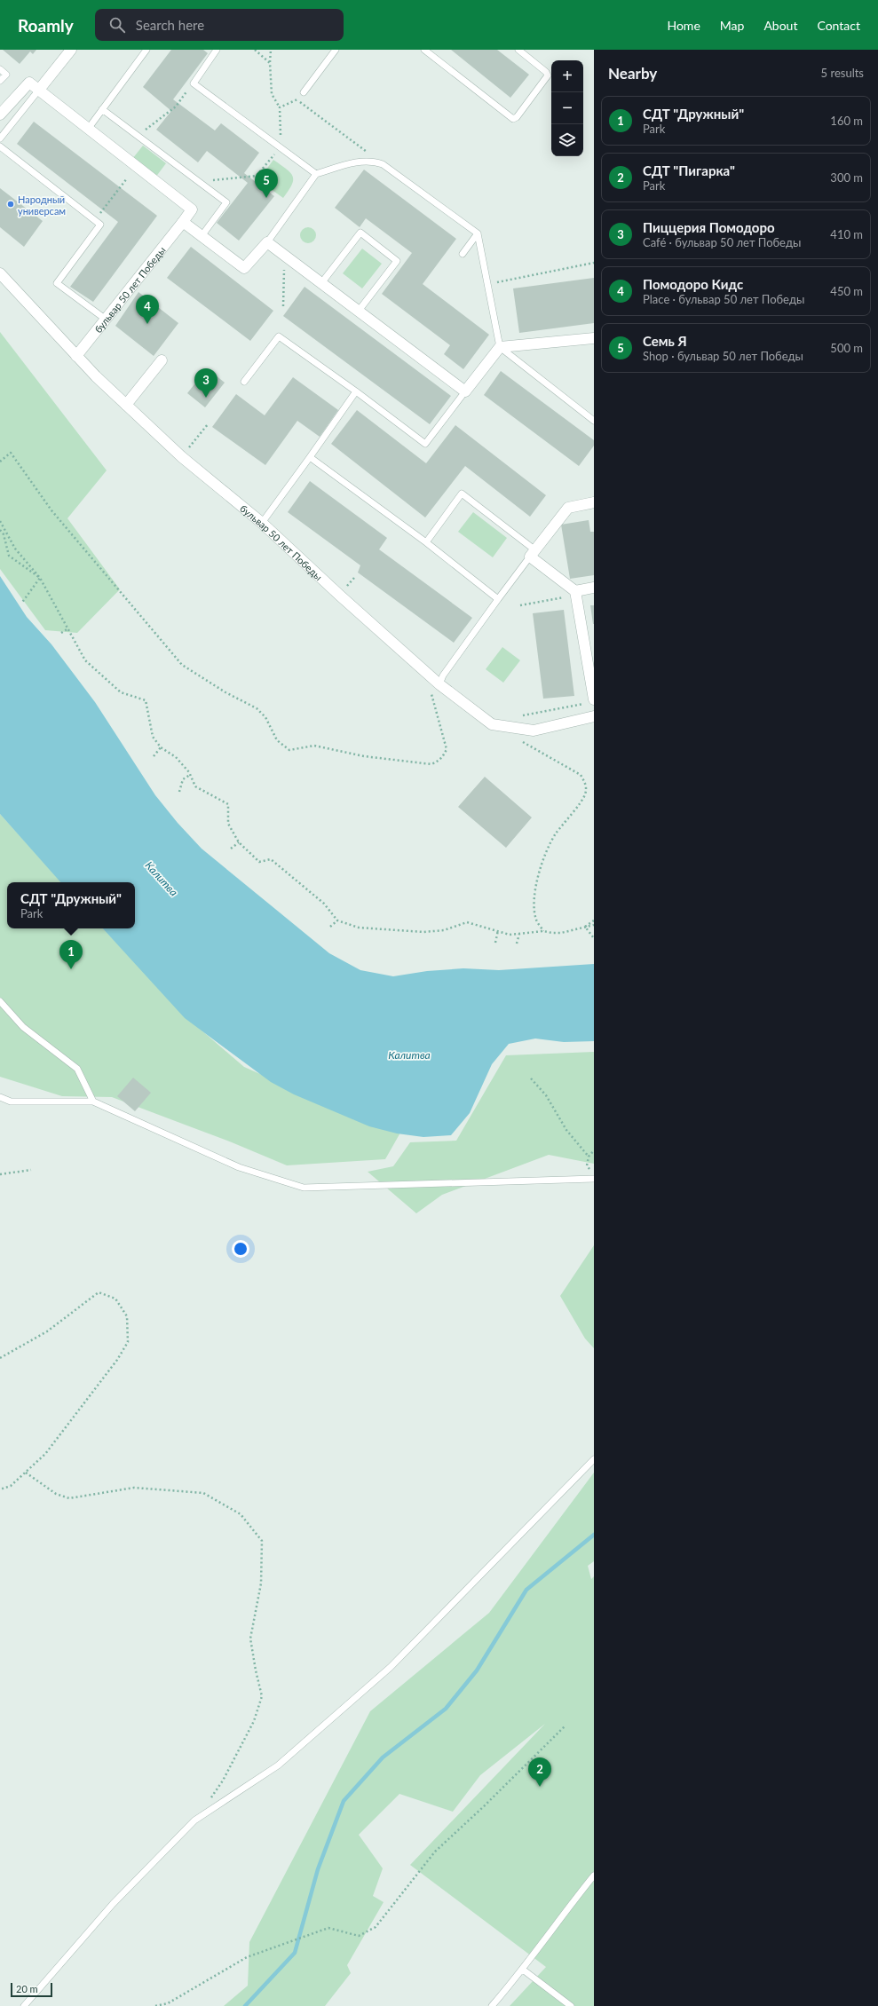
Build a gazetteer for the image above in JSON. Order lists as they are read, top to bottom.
{
  "streets": {
    "street": ["бульвар 50 лет Победы"]
  },
  "water": ["Калитва"],
  "places": ["Народный универсам"],
  "scale_bar": "20 m",
  "page": {
    "header": "Roamly",
    "search": "Search here",
    "nav": [
      "Home",
      "Map",
      "About",
      "Contact"
    ],
    "heading": ["Nearby", "5 results"],
    "map_buttons": ["+", "−"],
    "list": [
      {
        "mark": "1",
        "name": "СДТ \"Дружный\"",
        "note": "Park",
        "value": "160 m"
      },
      {
        "mark": "2",
        "name": "СДТ \"Пигарка\"",
        "note": "Park",
        "value": "300 m"
      },
      {
        "mark": "3",
        "name": "Пиццерия Помодоро",
        "note": "Café · бульвар 50 лет Победы",
        "value": "410 m"
      },
      {
        "mark": "4",
        "name": "Помодоро Кидс",
        "note": "Place · бульвар 50 лет Победы",
        "value": "450 m"
      },
      {
        "mark": "5",
        "name": "Семь Я",
        "note": "Shop · бульвар 50 лет Победы",
        "value": "500 m"
      }
    ],
    "pins": [
      "5",
      "4",
      "3",
      "1",
      "2"
    ],
    "popup": ["СДТ \"Дружный\"", "Park"],
    "scale": "20 m"
  }
}
